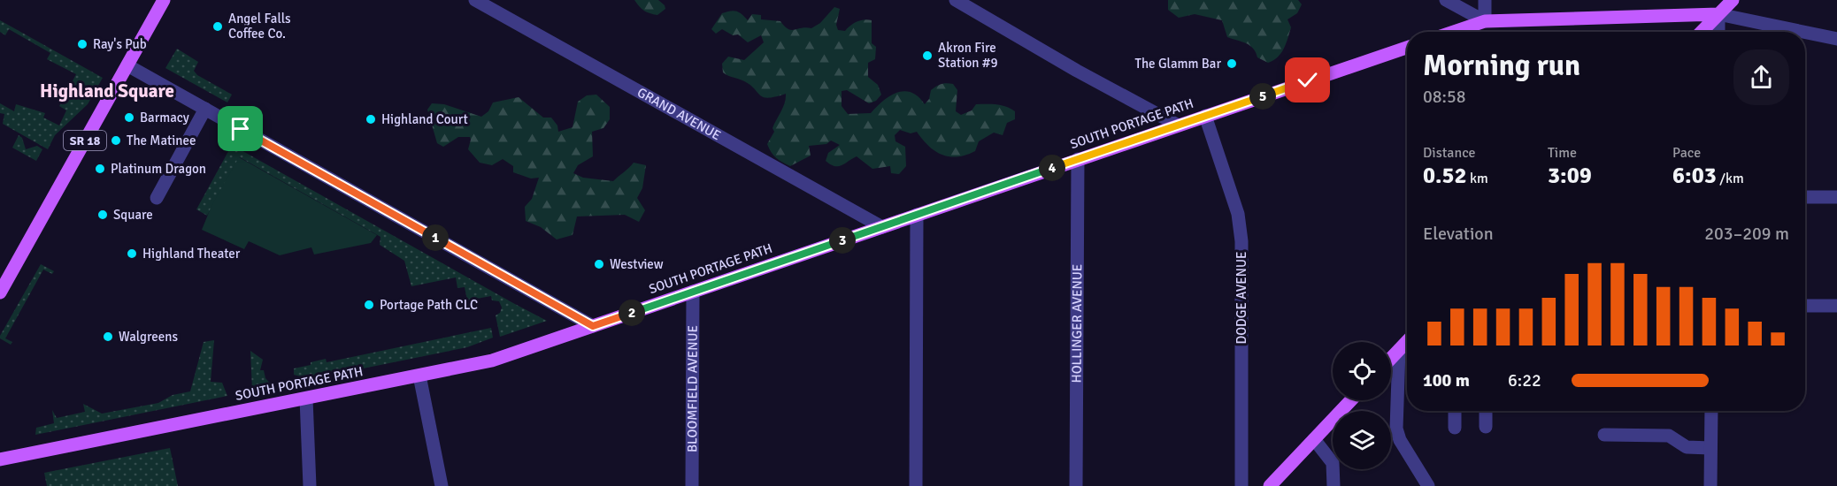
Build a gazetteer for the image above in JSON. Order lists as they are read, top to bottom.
{
  "streets": {
    "main road": ["SOUTH PORTAGE PATH", "SR 18"],
    "street": [
      "GRAND AVENUE",
      "DODGE AVENUE",
      "HOLLINGER AVENUE",
      "BLOOMFIELD AVENUE"
    ]
  },
  "crossings": [
    ["GRAND AVENUE", "SOUTH PORTAGE PATH"],
    ["SOUTH PORTAGE PATH", "DODGE AVENUE"],
    ["SOUTH PORTAGE PATH", "HOLLINGER AVENUE"],
    ["SOUTH PORTAGE PATH", "BLOOMFIELD AVENUE"]
  ],
  "districts": ["Highland Square"],
  "places": [
    "Angel Falls Coffee Co.",
    "Ray's Pub",
    "Akron Fire Station #9",
    "The Glamm Bar",
    "Barmacy",
    "Highland Court",
    "The Matinee",
    "Platinum Dragon",
    "Square",
    "Highland Theater",
    "Westview",
    "Portage Path CLC",
    "Walgreens"
  ],
  "page": {
    "heading": ["Morning run", "08:58"],
    "pins": [
      "5",
      "4",
      "1",
      "3",
      "2"
    ],
    "stats": [
      ["Distance", "0.52 km"],
      ["Time", "3:09"],
      ["Pace", "6:03 /km"]
    ],
    "chart": ["Elevation", "203–209 m"],
    "list": [
      {
        "name": "100 m",
        "note": "6:22"
      }
    ]
  }
}
